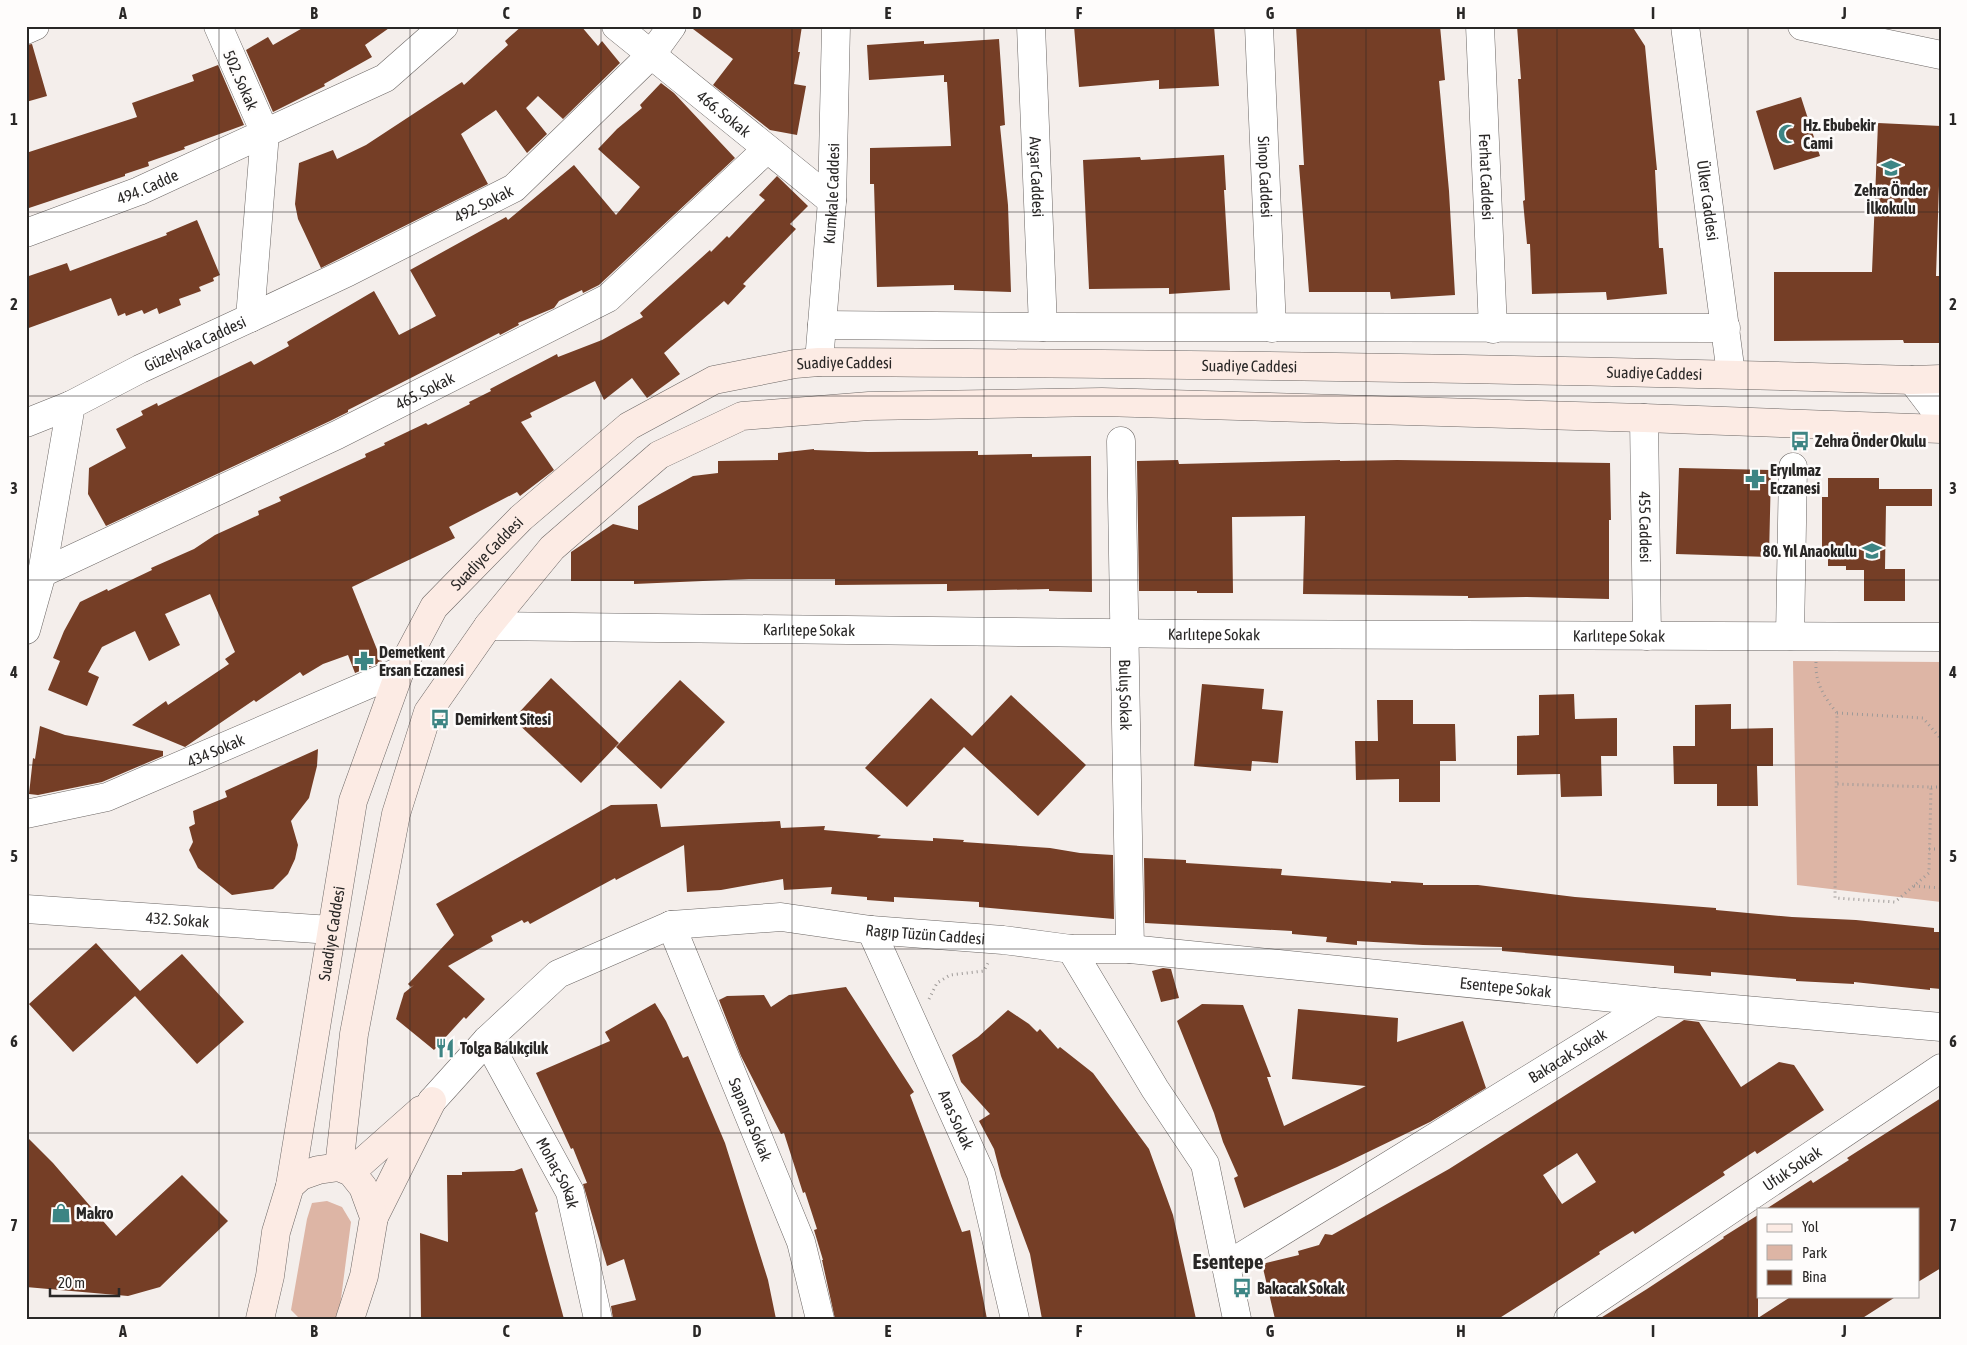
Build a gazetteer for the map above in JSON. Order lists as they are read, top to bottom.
{
  "streets": {
    "main road": ["Suadiye Caddesi", "Ragıp Tüzün Caddesi"],
    "street": [
      "502. Sokak",
      "466. Sokak",
      "Avşar Caddesi",
      "Sinop Caddesi",
      "Ferhat Caddesi",
      "494. Cadde",
      "Kumkale Caddesi",
      "Ülker Caddesi",
      "492. Sokak",
      "Güzelyaka Caddesi",
      "465. Sokak",
      "455 Caddesi",
      "Karlıtepe Sokak",
      "Buluş Sokak",
      "434 Sokak",
      "432. Sokak",
      "Esentepe Sokak",
      "Bakacak Sokak",
      "Sapanca Sokak",
      "Aras Sokak",
      "Ufuk Sokak",
      "Mohaç Sokak"
    ]
  },
  "crossings": [
    ["502. Sokak", "494. Cadde"],
    ["502. Sokak", "Güzelyaka Caddesi"],
    ["466. Sokak", "Kumkale Caddesi"],
    ["466. Sokak", "492. Sokak"],
    ["466. Sokak", "465. Sokak"],
    ["494. Cadde", "Güzelyaka Caddesi"],
    ["Kumkale Caddesi", "Suadiye Caddesi"],
    ["Ülker Caddesi", "Suadiye Caddesi"],
    ["492. Sokak", "Güzelyaka Caddesi"],
    ["Suadiye Caddesi", "434 Sokak"],
    ["Suadiye Caddesi", "432. Sokak"],
    ["455 Caddesi", "Karlıtepe Sokak"],
    ["Karlıtepe Sokak", "Buluş Sokak"],
    ["Buluş Sokak", "Esentepe Sokak"],
    ["Ragıp Tüzün Caddesi", "Esentepe Sokak"],
    ["Ragıp Tüzün Caddesi", "Sapanca Sokak"],
    ["Ragıp Tüzün Caddesi", "Aras Sokak"],
    ["Ragıp Tüzün Caddesi", "Mohaç Sokak"],
    ["Esentepe Sokak", "Bakacak Sokak"]
  ],
  "districts": ["Esentepe"],
  "places": {
    "mosque": ["Hz. Ebubekir Cami"],
    "school or university": ["Zehra Önder İlkokulu", "80. Yıl Anaokulu"],
    "bus stop": ["Zehra Önder Okulu", "Demirkent Sitesi", "Bakacak Sokak"],
    "pharmacy": ["Eryılmaz Eczanesi", "Demetkent Ersan Eczanesi"],
    "restaurant": ["Tolga Balıkçilık"],
    "shop": ["Makro"]
  },
  "legend": ["Yol", "Park", "Bina"],
  "scale_bar": "20 m",
  "grid": {
    "columns": [
      "A",
      "B",
      "C",
      "D",
      "E",
      "F",
      "G",
      "H",
      "I",
      "J"
    ],
    "rows": [
      "1",
      "2",
      "3",
      "4",
      "5",
      "6",
      "7"
    ]
  }
}
